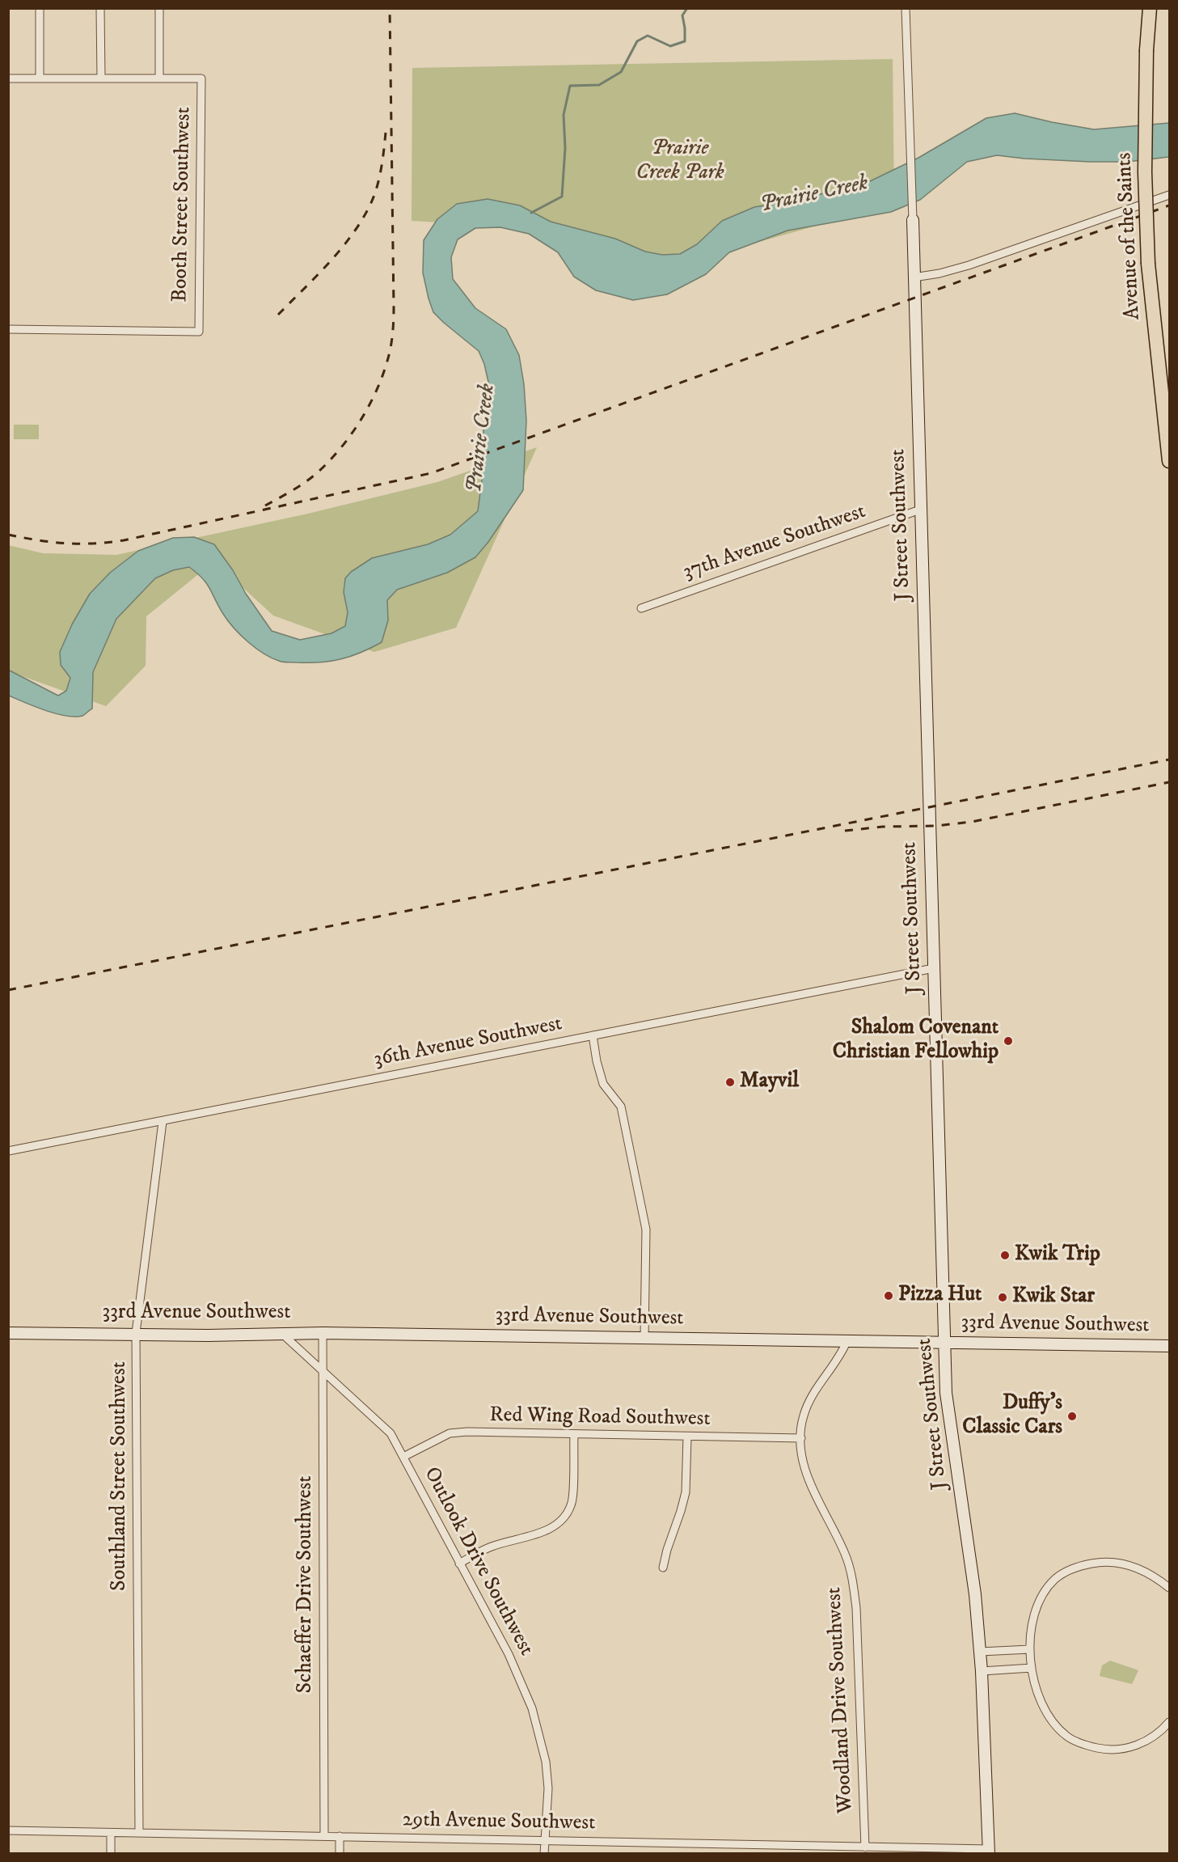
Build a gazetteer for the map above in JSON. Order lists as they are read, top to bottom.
{
  "streets": {
    "highway": ["Avenue of the Saints"],
    "street": [
      "Booth Street Southwest",
      "J Street Southwest",
      "37th Avenue Southwest",
      "36th Avenue Southwest",
      "33rd Avenue Southwest",
      "Red Wing Road Southwest",
      "Southland Street Southwest",
      "Outlook Drive Southwest",
      "Schaeffer Drive Southwest",
      "Woodland Drive Southwest",
      "29th Avenue Southwest"
    ]
  },
  "crossings": [
    ["J Street Southwest", "37th Avenue Southwest"],
    ["J Street Southwest", "36th Avenue Southwest"],
    ["J Street Southwest", "33rd Avenue Southwest"],
    ["J Street Southwest", "29th Avenue Southwest"],
    ["36th Avenue Southwest", "Southland Street Southwest"],
    ["33rd Avenue Southwest", "Southland Street Southwest"],
    ["33rd Avenue Southwest", "Outlook Drive Southwest"],
    ["33rd Avenue Southwest", "Schaeffer Drive Southwest"],
    ["33rd Avenue Southwest", "Woodland Drive Southwest"],
    ["Red Wing Road Southwest", "Outlook Drive Southwest"],
    ["Red Wing Road Southwest", "Woodland Drive Southwest"],
    ["Southland Street Southwest", "29th Avenue Southwest"],
    ["Outlook Drive Southwest", "Schaeffer Drive Southwest"],
    ["Outlook Drive Southwest", "29th Avenue Southwest"],
    ["Schaeffer Drive Southwest", "29th Avenue Southwest"],
    ["Woodland Drive Southwest", "29th Avenue Southwest"]
  ],
  "water": ["Prairie Creek"],
  "parks": ["Prairie Creek Park"],
  "places": [
    "Shalom Covenant Christian Fellowhip",
    "Mayvil",
    "Kwik Trip",
    "Pizza Hut",
    "Kwik Star",
    "Duffy's Classic Cars"
  ]
}
